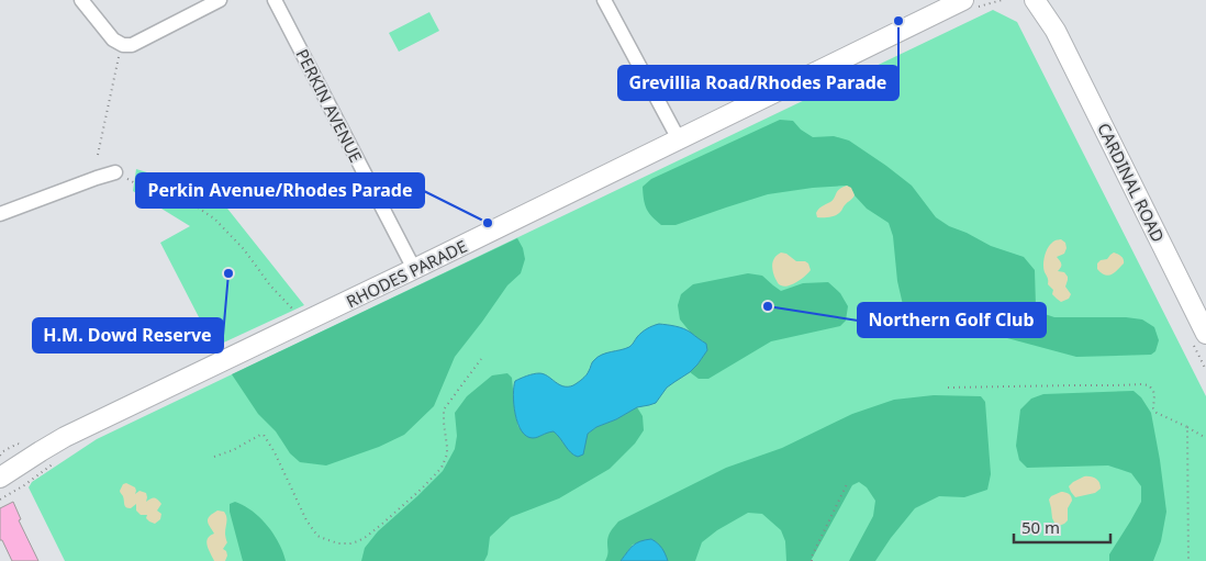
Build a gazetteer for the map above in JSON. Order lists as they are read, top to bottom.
{
  "streets": {
    "main road": ["CARDINAL ROAD", "RHODES PARADE"],
    "street": ["PERKIN AVENUE"]
  },
  "crossings": [
    ["PERKIN AVENUE", "RHODES PARADE"]
  ],
  "places": [
    "Grevillia Road/Rhodes Parade",
    "Perkin Avenue/Rhodes Parade",
    "H.M. Dowd Reserve",
    "Northern Golf Club"
  ],
  "scale_bar": "50 m"
}
